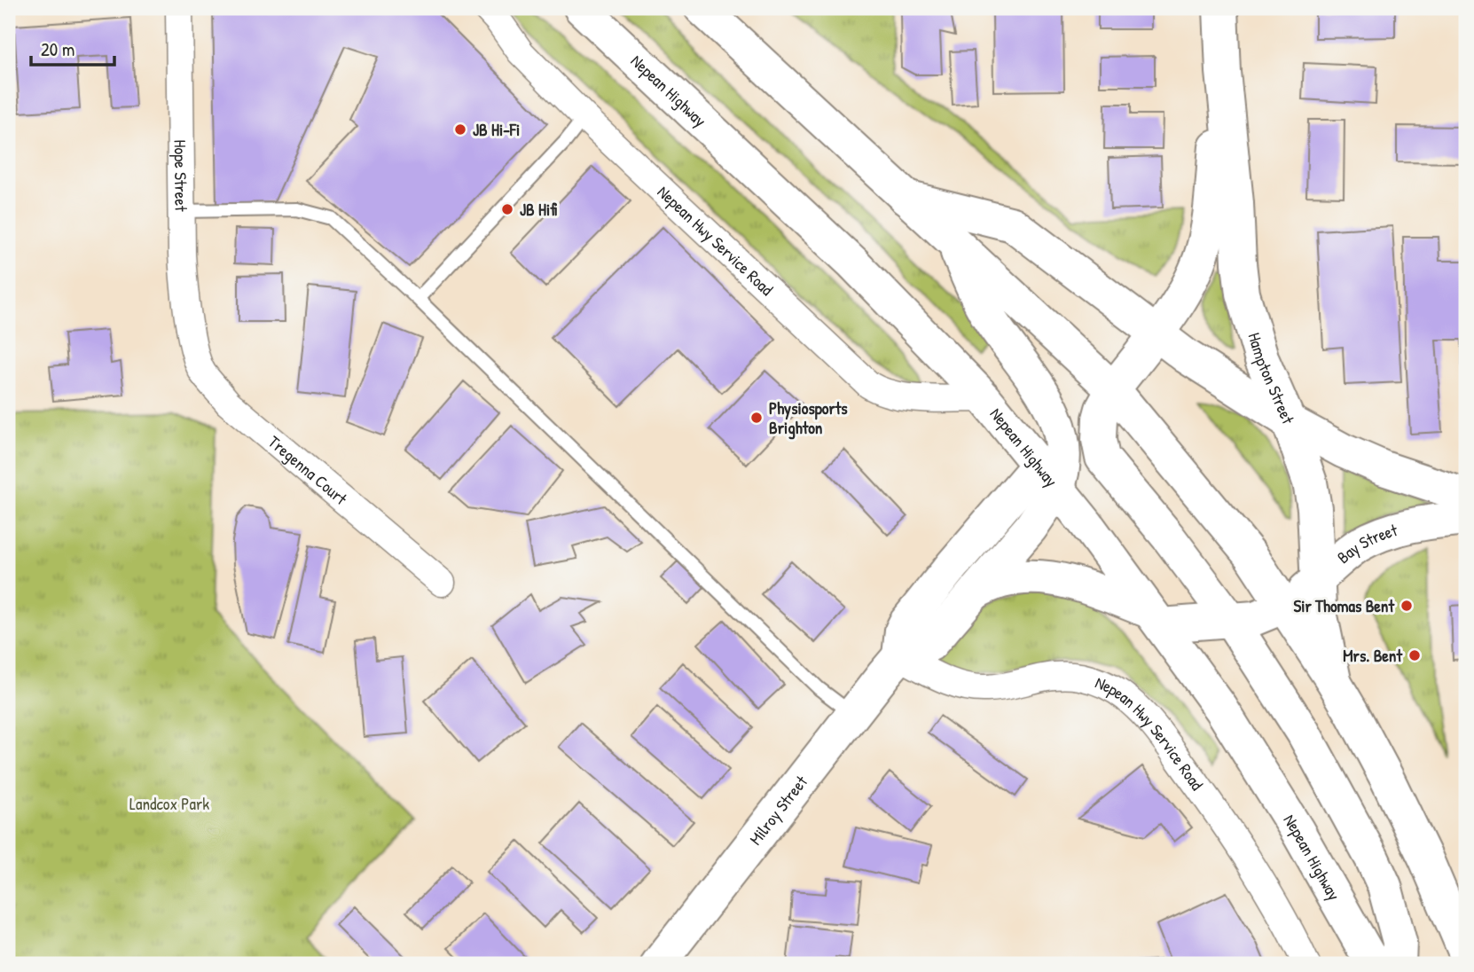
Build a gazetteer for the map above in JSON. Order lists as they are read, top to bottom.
{
  "streets": {
    "main road": [
      "Nepean Highway",
      "Hampton Street",
      "Bay Street",
      "Milroy Street"
    ],
    "street": ["Hope Street", "Nepean Hwy Service Road", "Tregenna Court"]
  },
  "crossings": [
    ["Nepean Highway", "Nepean Hwy Service Road"],
    ["Nepean Highway", "Bay Street"],
    ["Nepean Highway", "Milroy Street"],
    ["Hope Street", "Tregenna Court"],
    ["Nepean Hwy Service Road", "Milroy Street"],
    ["Hampton Street", "Bay Street"]
  ],
  "parks": ["Landcox Park"],
  "places": [
    "JB Hi-Fi",
    "JB Hifi",
    "Physiosports Brighton",
    "Sir Thomas Bent",
    "Mrs. Bent"
  ],
  "scale_bar": "20 m"
}
